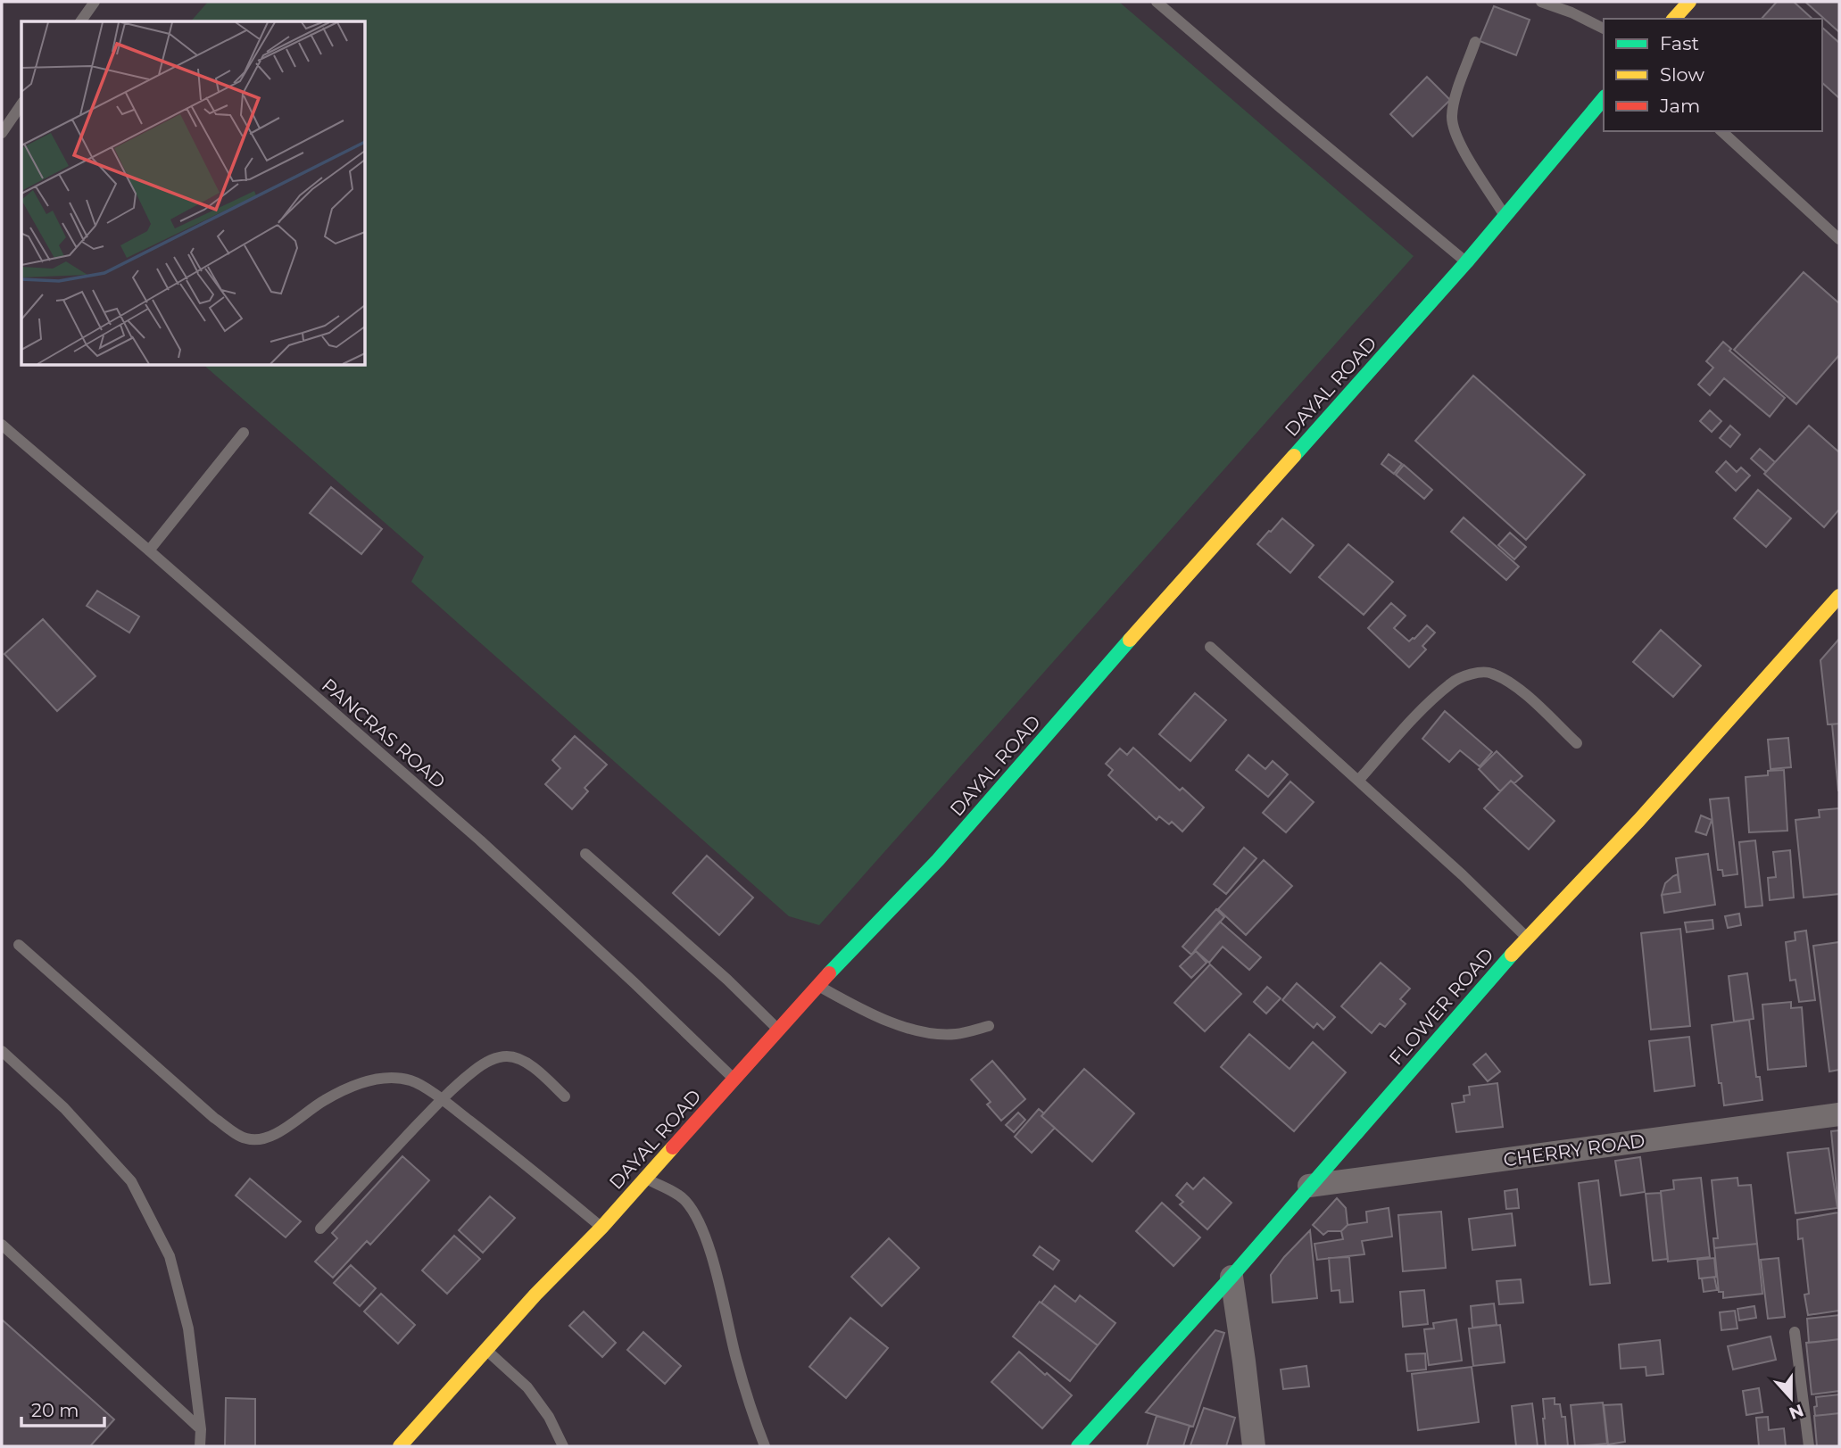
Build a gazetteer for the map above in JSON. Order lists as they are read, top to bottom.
{
  "streets": {
    "street": ["DAYAL ROAD", "FLOWER ROAD", "CHERRY ROAD"],
    "lane": ["PANCRAS ROAD"]
  },
  "crossings": [
    ["DAYAL ROAD", "PANCRAS ROAD"],
    ["FLOWER ROAD", "CHERRY ROAD"]
  ],
  "legend": ["Fast", "Slow", "Jam"],
  "scale_bar": "20 m",
  "north": "bottom"
}
